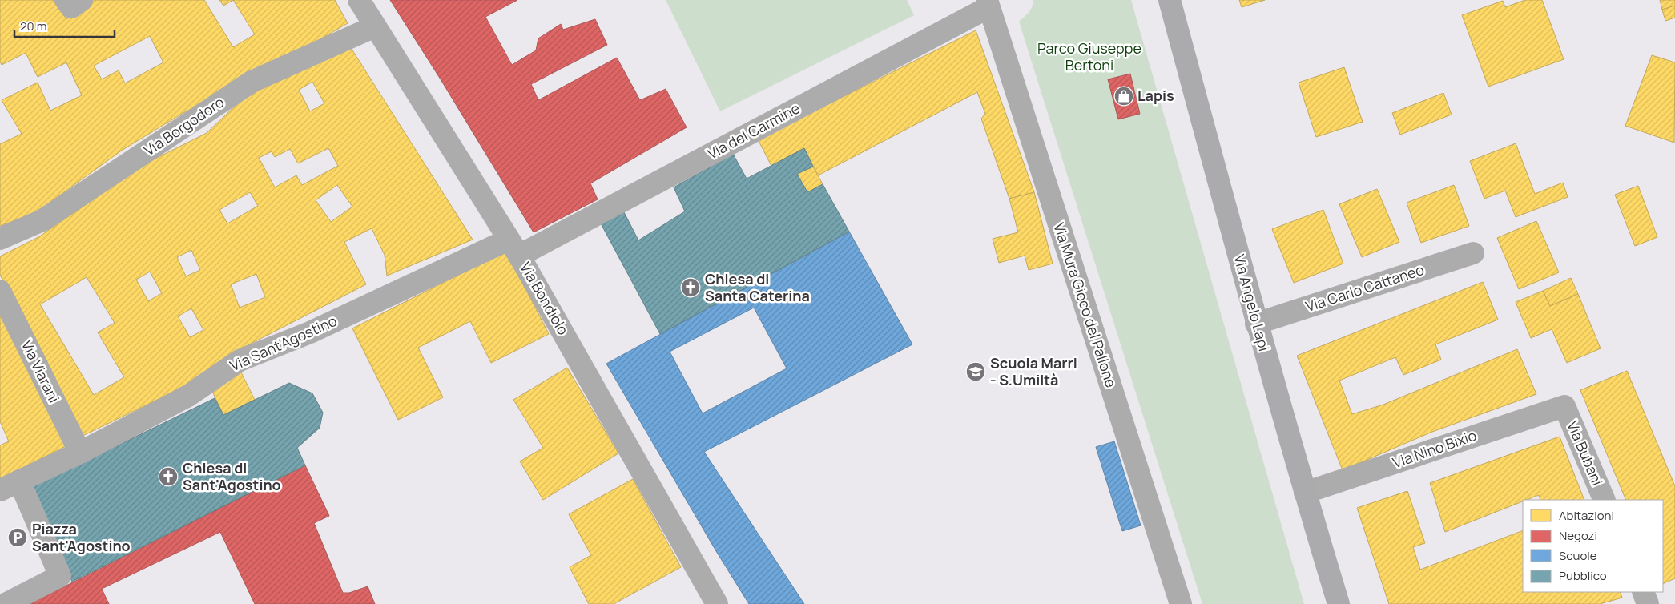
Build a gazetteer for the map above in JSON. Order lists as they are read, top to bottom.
{
  "streets": {
    "street": [
      "Via Borgodoro",
      "Via del Carmine",
      "Via Carlo Cattaneo",
      "Via Bondiolo",
      "Via Angelo Lapi",
      "Via Mura Gioco del Pallone",
      "Via Sant'Agostino",
      "Via Viarani",
      "Via Nino Bixio",
      "Via Bubani"
    ]
  },
  "crossings": [
    ["Via Borgodoro", "Via Bondiolo"],
    ["Via del Carmine", "Via Bondiolo"],
    ["Via del Carmine", "Via Mura Gioco del Pallone"],
    ["Via del Carmine", "Via Sant'Agostino"],
    ["Via Carlo Cattaneo", "Via Angelo Lapi"],
    ["Via Bondiolo", "Via Sant'Agostino"],
    ["Via Angelo Lapi", "Via Nino Bixio"],
    ["Via Sant'Agostino", "Via Viarani"],
    ["Via Nino Bixio", "Via Bubani"]
  ],
  "parks": ["Parco Giuseppe Bertoni"],
  "places": {
    "shop": ["Lapis"],
    "church": ["Chiesa di Santa Caterina", "Chiesa di Sant'Agostino"],
    "school or university": ["Scuola Marri - S.Umiltà"],
    "parking": ["Piazza Sant'Agostino"]
  },
  "legend": [
    "Abitazioni",
    "Negozi",
    "Scuole",
    "Pubblico"
  ],
  "scale_bar": "20 m"
}
